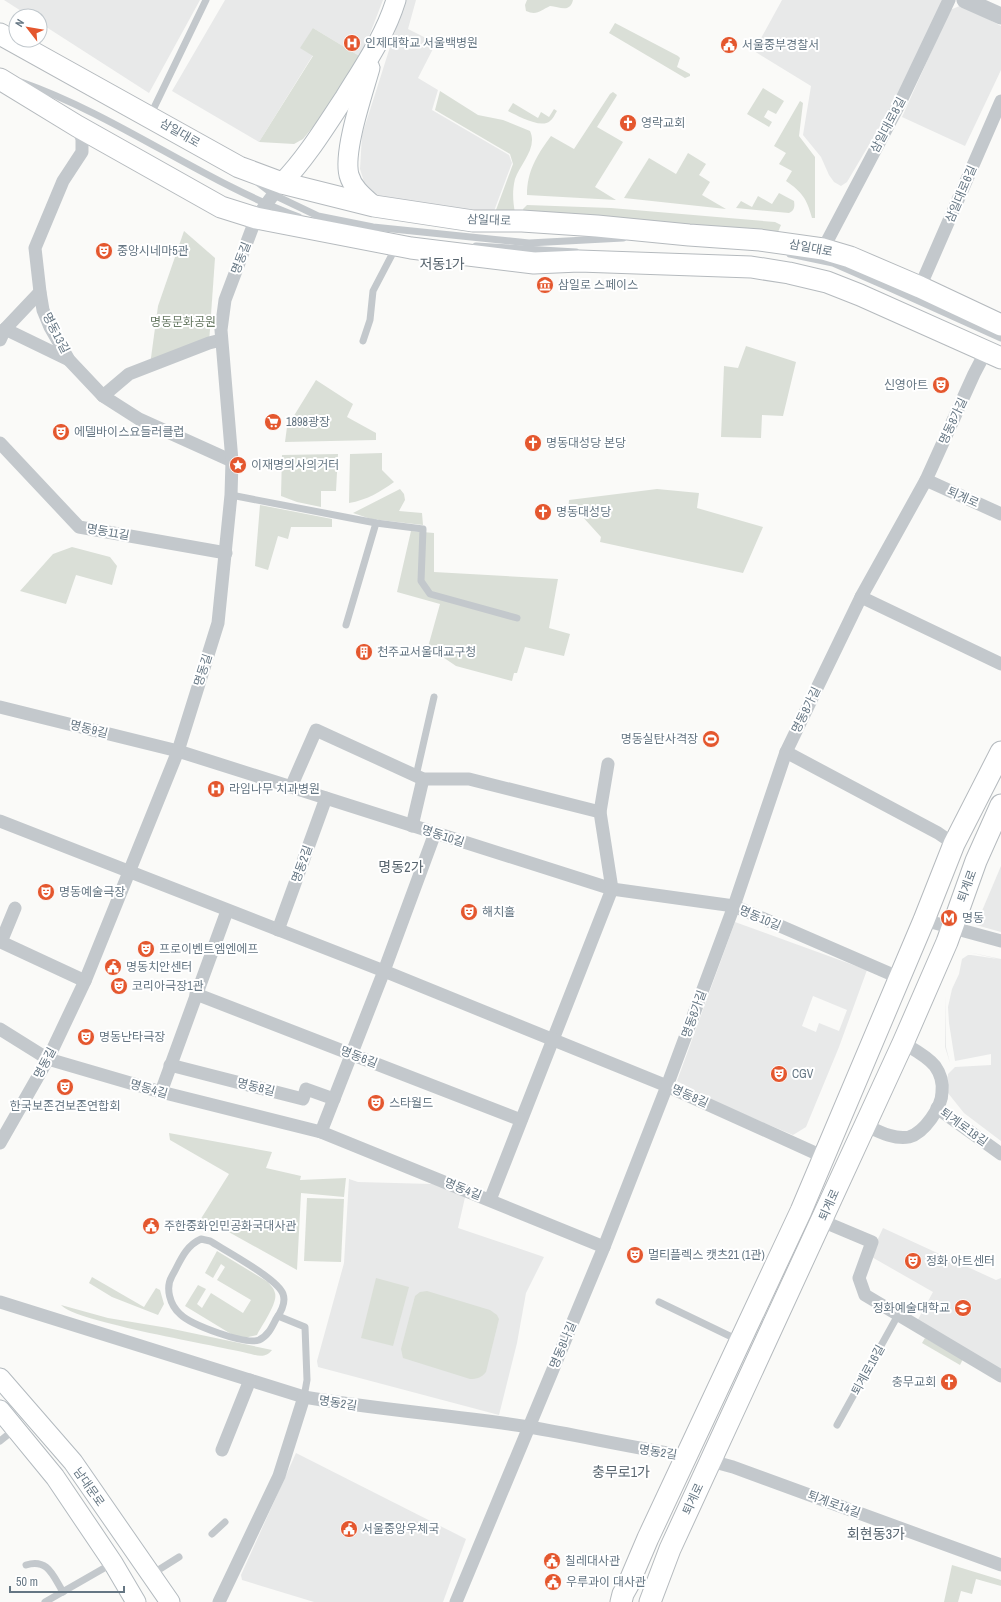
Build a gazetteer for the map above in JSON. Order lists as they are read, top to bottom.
{
  "streets": {
    "main road": ["삼일대로", "퇴계로", "남대문로"],
    "street": [
      "삼일대로8길",
      "삼일대로6길",
      "명동길",
      "명동13길",
      "명동8가길",
      "명동11길",
      "명동9길",
      "명동10길",
      "명동2길",
      "명동6길",
      "명동8길",
      "명동4길",
      "퇴계로18길",
      "명동8나길",
      "퇴계로14길"
    ],
    "lane": ["퇴계로16길"]
  },
  "crossings": [
    ["삼일대로8길", "삼일대로"],
    ["삼일대로", "삼일대로6길"],
    ["삼일대로", "명동길"],
    ["삼일대로", "명동13길"],
    ["삼일대로", "명동8가길"],
    ["명동길", "명동13길"],
    ["명동길", "명동11길"],
    ["명동길", "명동9길"],
    ["명동길", "명동10길"],
    ["명동길", "명동8길"],
    ["명동길", "명동4길"],
    ["명동8가길", "퇴계로"],
    ["명동8가길", "명동10길"],
    ["명동8가길", "명동8길"],
    ["명동8가길", "명동8나길"],
    ["퇴계로", "명동10길"],
    ["퇴계로", "명동2길"],
    ["퇴계로", "명동8길"],
    ["퇴계로", "퇴계로18길"],
    ["퇴계로", "퇴계로14길"],
    ["명동9길", "명동10길"],
    ["명동10길", "명동2길"],
    ["명동2길", "명동8길"],
    ["명동2길", "명동8나길"],
    ["명동8길", "명동8나길"],
    ["명동4길", "명동8나길"]
  ],
  "districts": [
    "저동1가",
    "명동2가",
    "충무로1가",
    "회현동3가"
  ],
  "parks": ["명동문화공원"],
  "places": {
    "hospital": ["인제대학교 서울백병원", "라임나무 치과병원"],
    "public building": [
      "서울중부경찰서",
      "명동치안센터",
      "주한중화인민공화국대사관",
      "서울중앙우체국",
      "칠레대사관",
      "우루과이 대사관"
    ],
    "church": [
      "영락교회",
      "명동대성당 본당",
      "명동대성당",
      "충무교회"
    ],
    "theatre": [
      "중앙시네마5관",
      "신영아트",
      "에델바이스요들러클럽",
      "명동예술극장",
      "해치홀",
      "프로이벤트엠엔에프",
      "코리아극장1관",
      "명동난타극장",
      "CGV",
      "한국보존견보존연합회",
      "스타월드",
      "멀티플렉스 캣츠21 (1관)",
      "정화 아트센터"
    ],
    "museum": ["삼일로 스페이스"],
    "supermarket": ["1898광장"],
    "place": ["이재명의사의거터"],
    "building": ["천주교서울대교구청"],
    "sports": ["명동실탄사격장"],
    "metro station": ["명동"],
    "school or university": ["정화예술대학교"]
  },
  "scale_bar": "50 m",
  "north": "top left"
}
